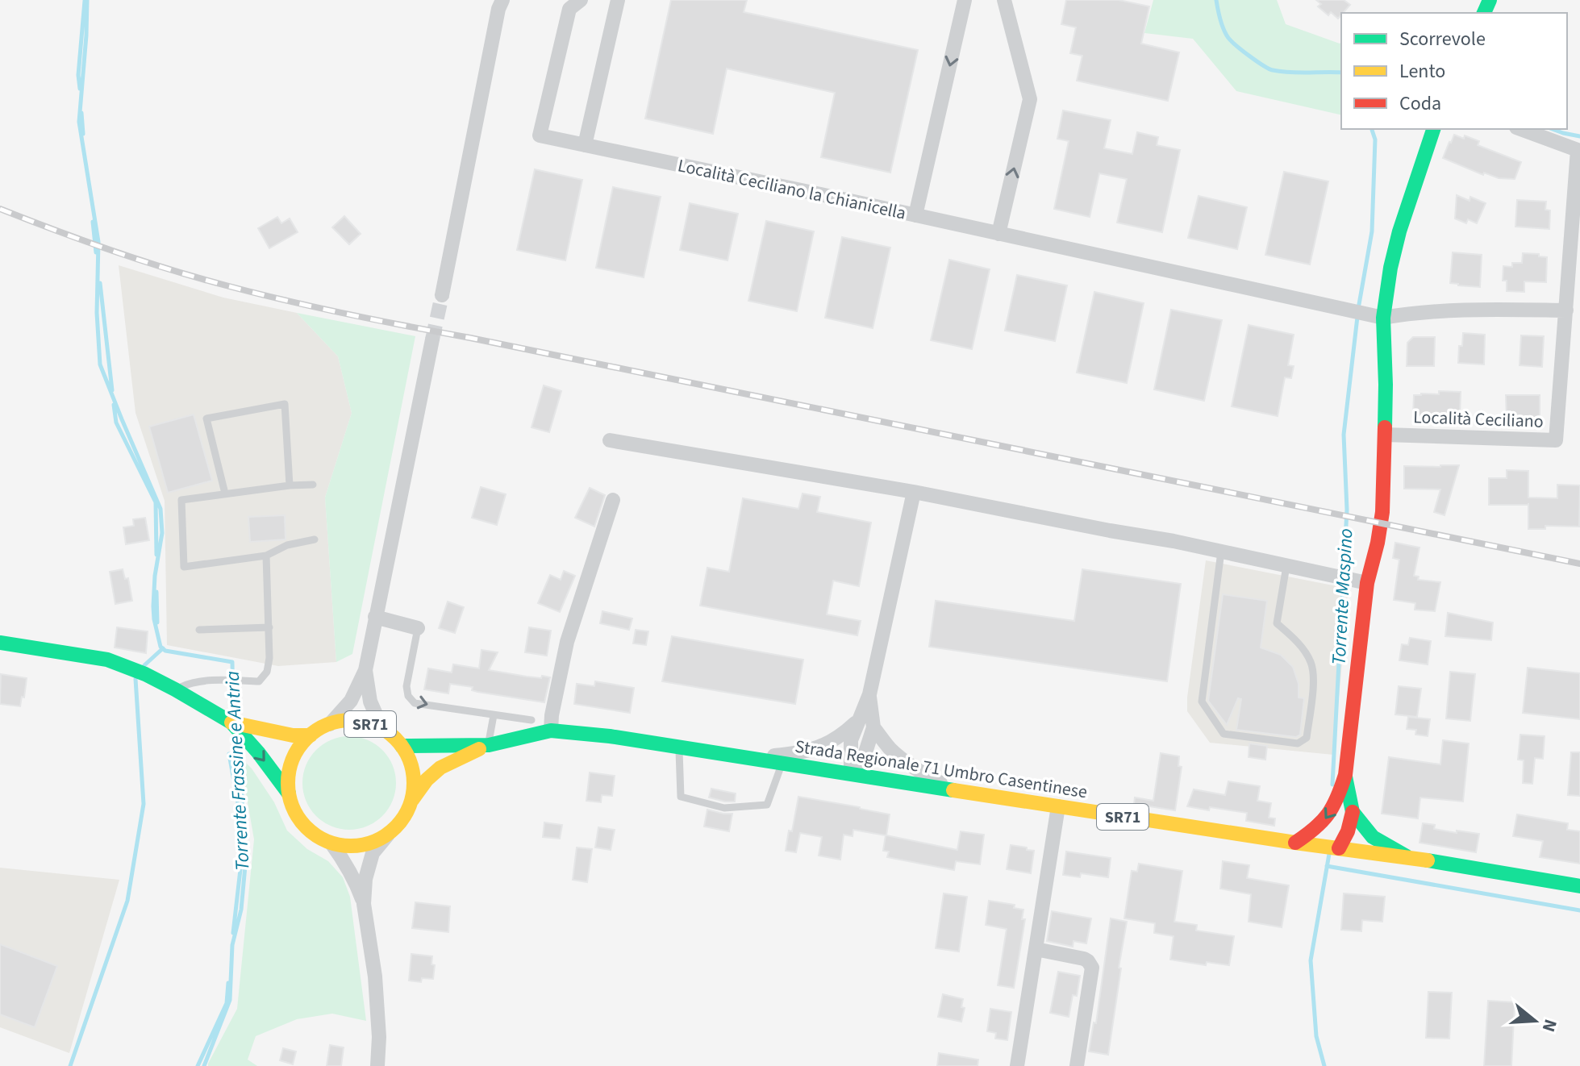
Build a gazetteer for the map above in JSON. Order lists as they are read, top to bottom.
{
  "streets": {
    "main road": ["SR71", "Strada Regionale 71 Umbro Casentinese"],
    "street": ["Località Ceciliano la Chianicella", "Località Ceciliano"]
  },
  "crossings": [
    ["SR71", "Strada Regionale 71 Umbro Casentinese"]
  ],
  "water": ["Torrente Maspino", "Torrente Frassine e Antria"],
  "legend": ["Scorrevole", "Lento", "Coda"],
  "north": "right"
}
